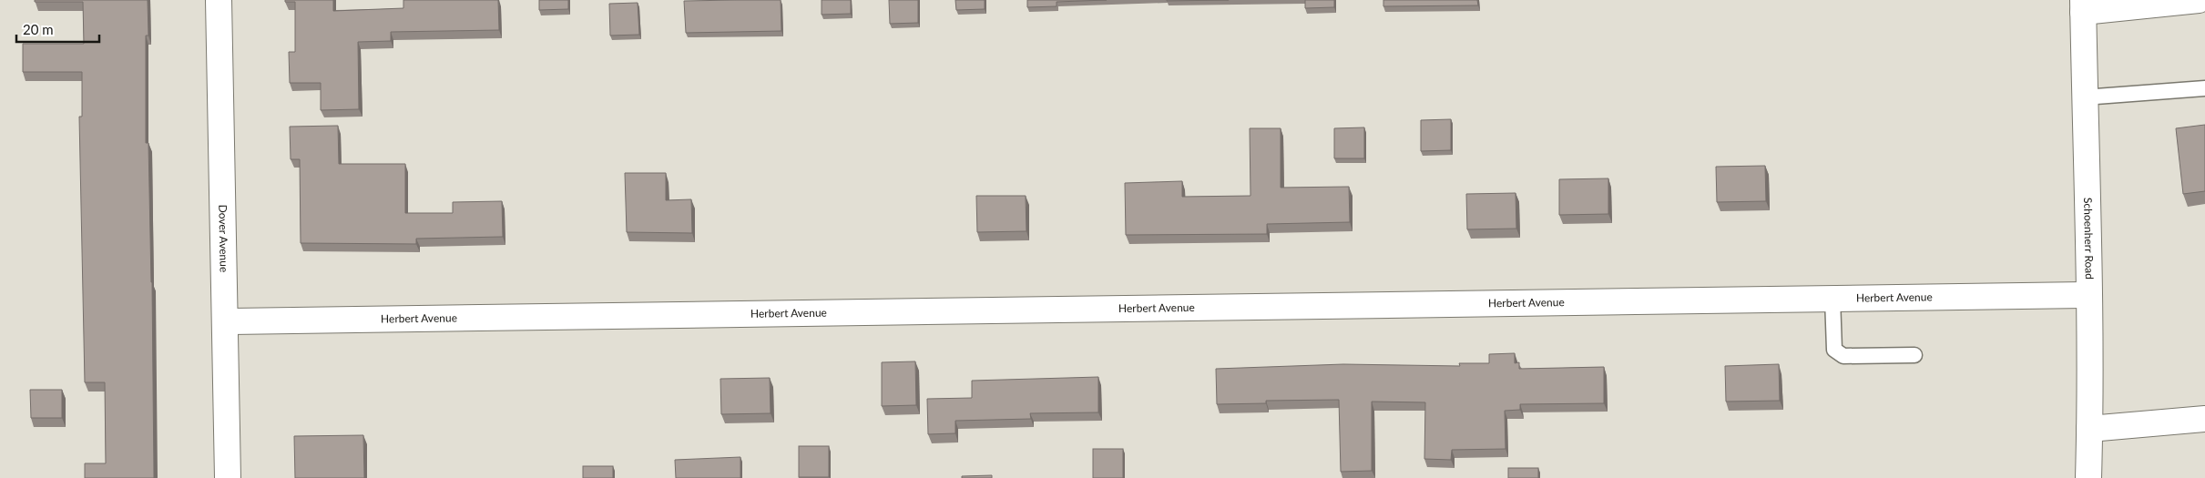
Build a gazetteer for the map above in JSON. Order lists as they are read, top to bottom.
{
  "streets": {
    "street": ["Dover Avenue", "Schoenherr Road", "Herbert Avenue"]
  },
  "crossings": [
    ["Dover Avenue", "Herbert Avenue"],
    ["Schoenherr Road", "Herbert Avenue"]
  ],
  "scale_bar": "20 m"
}
